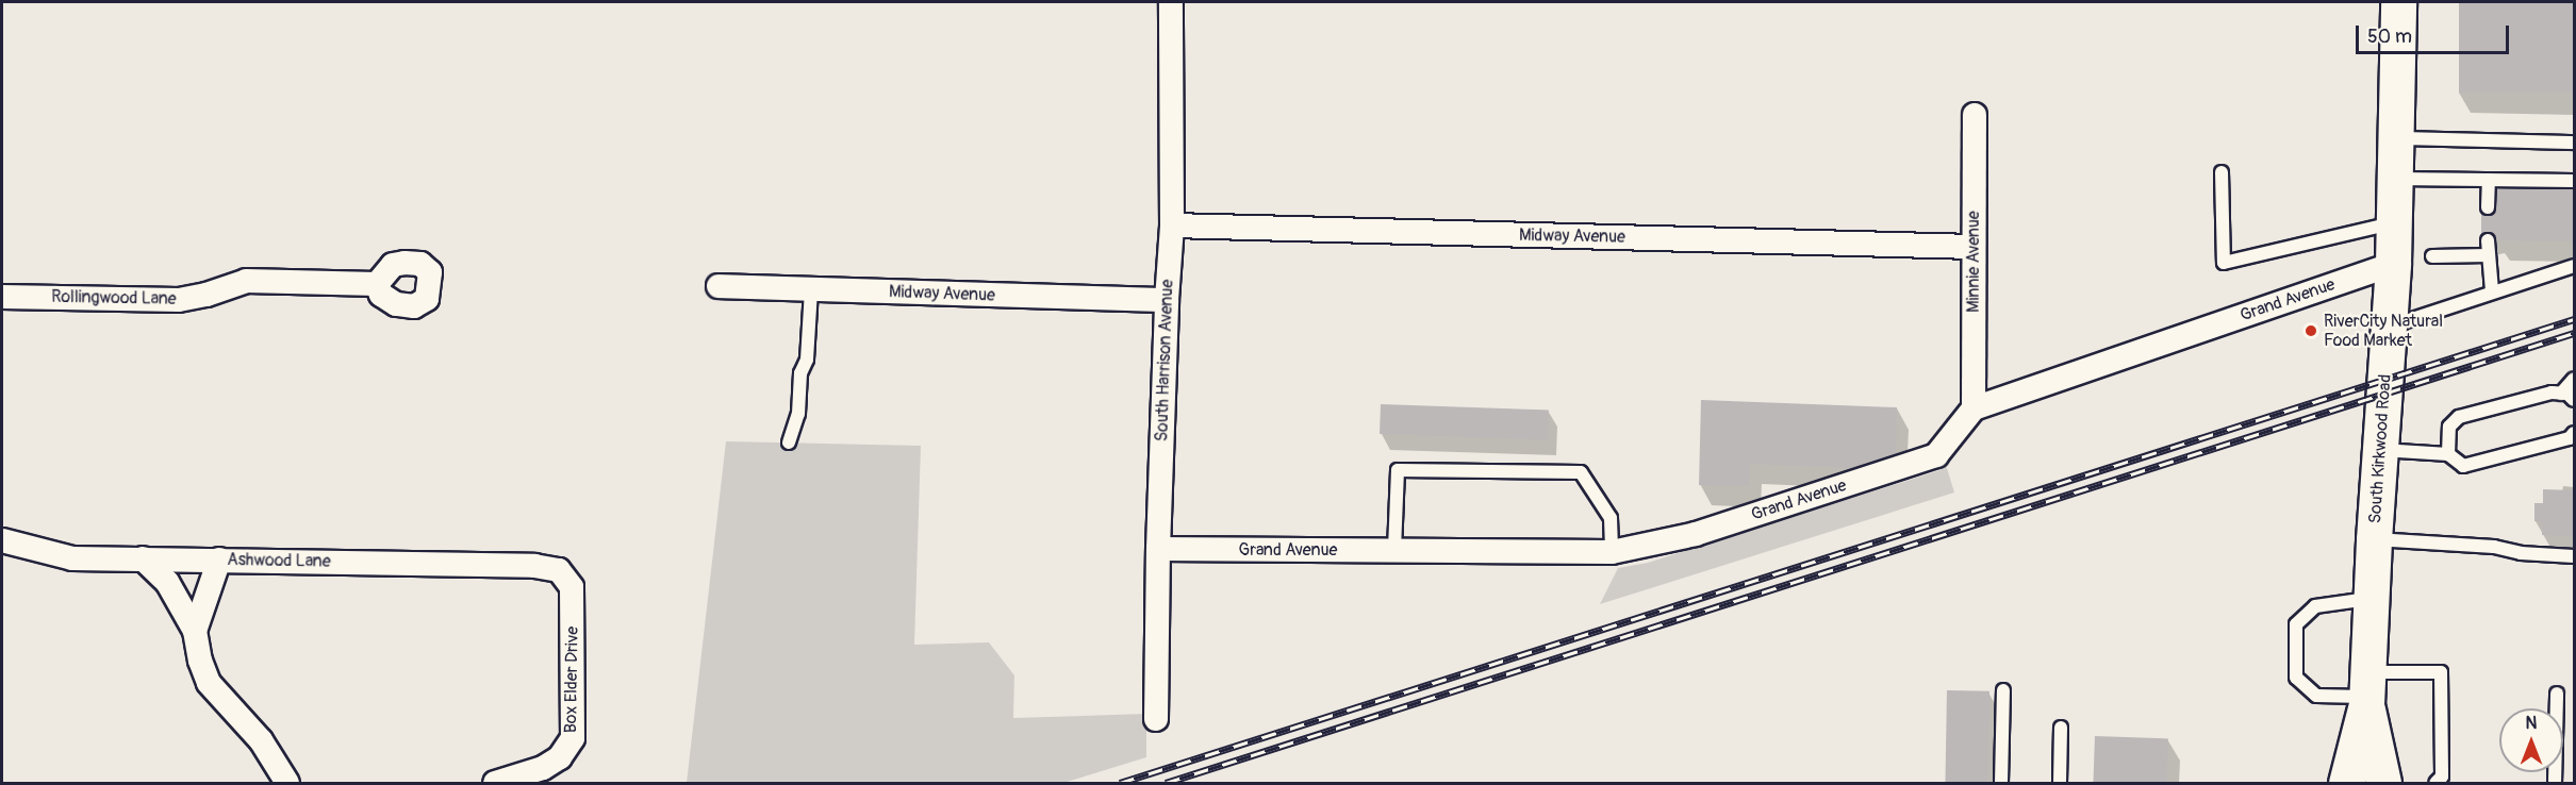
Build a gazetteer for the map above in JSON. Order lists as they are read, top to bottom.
{
  "streets": {
    "main road": ["South Kirkwood Road"],
    "street": [
      "Midway Avenue",
      "Minnie Avenue",
      "Rollingwood Lane",
      "Grand Avenue",
      "South Harrison Avenue",
      "Ashwood Lane",
      "Box Elder Drive"
    ]
  },
  "crossings": [
    ["Midway Avenue", "Minnie Avenue"],
    ["Midway Avenue", "South Harrison Avenue"],
    ["Minnie Avenue", "Grand Avenue"],
    ["Grand Avenue", "South Harrison Avenue"],
    ["Grand Avenue", "South Kirkwood Road"],
    ["Ashwood Lane", "Box Elder Drive"]
  ],
  "places": ["RiverCity Natural Food Market"],
  "scale_bar": "50 m",
  "north": "top"
}
